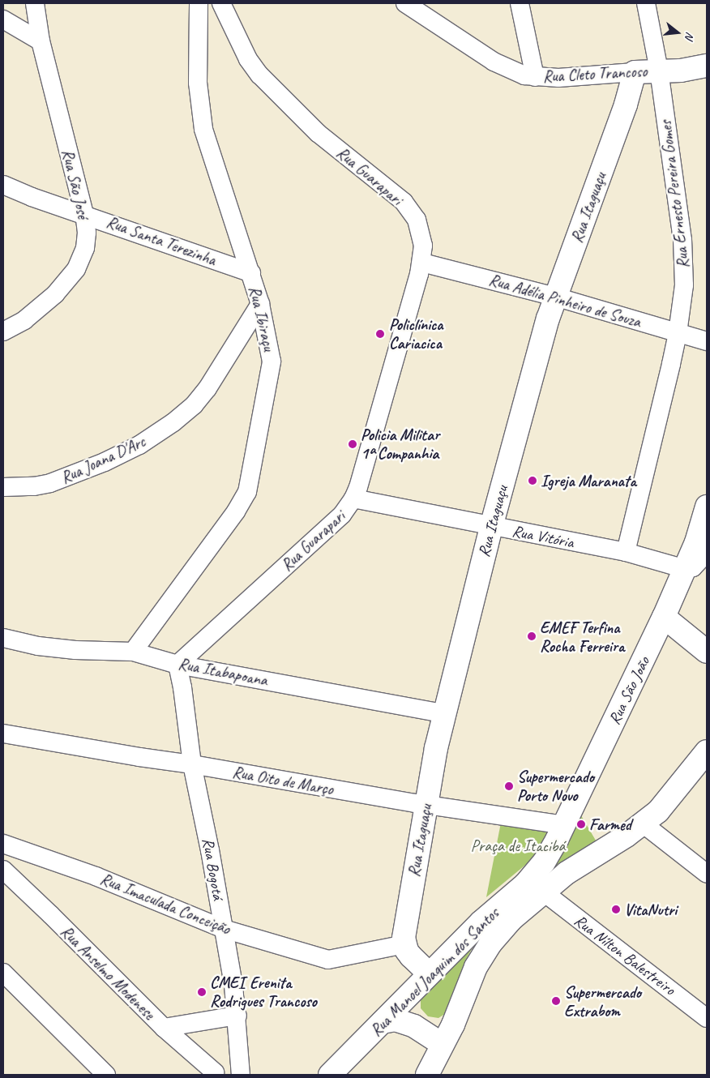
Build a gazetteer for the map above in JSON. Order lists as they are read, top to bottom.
{
  "streets": {
    "main road": [
      "Rua Cleto Trancoso",
      "Rua Itaguaçu",
      "Rua São João",
      "Rua Manoel Joaquim dos Santos"
    ],
    "street": [
      "Rua Guarapari",
      "Rua São José",
      "Rua Ernesto Pereira Gomes",
      "Rua Santa Terezinha",
      "Rua Adélia Pinheiro de Souza",
      "Rua Ibiraçu",
      "Rua Joana D'Arc",
      "Rua Vitória",
      "Rua Itabapoana",
      "Rua Oito de Março",
      "Rua Bogotá",
      "Rua Imaculada Conceição",
      "Rua Nílton Balestreiro",
      "Rua Anselmo Modenese"
    ]
  },
  "crossings": [
    ["Rua Cleto Trancoso", "Rua Ernesto Pereira Gomes"],
    ["Rua Cleto Trancoso", "Rua Itaguaçu"],
    ["Rua Guarapari", "Rua Adélia Pinheiro de Souza"],
    ["Rua Guarapari", "Rua Vitória"],
    ["Rua Guarapari", "Rua Itabapoana"],
    ["Rua Guarapari", "Rua Bogotá"],
    ["Rua São José", "Rua Santa Terezinha"],
    ["Rua Ernesto Pereira Gomes", "Rua Adélia Pinheiro de Souza"],
    ["Rua Ernesto Pereira Gomes", "Rua Vitória"],
    ["Rua Itaguaçu", "Rua Adélia Pinheiro de Souza"],
    ["Rua Itaguaçu", "Rua Vitória"],
    ["Rua Itaguaçu", "Rua Itabapoana"],
    ["Rua Itaguaçu", "Rua Oito de Março"],
    ["Rua Itaguaçu", "Rua Imaculada Conceição"],
    ["Rua Santa Terezinha", "Rua Ibiraçu"],
    ["Rua Ibiraçu", "Rua Joana D'Arc"],
    ["Rua Ibiraçu", "Rua Itabapoana"],
    ["Rua Vitória", "Rua São João"],
    ["Rua Itabapoana", "Rua Bogotá"],
    ["Rua São João", "Rua Oito de Março"],
    ["Rua São João", "Rua Manoel Joaquim dos Santos"],
    ["Rua Oito de Março", "Rua Bogotá"],
    ["Rua Bogotá", "Rua Imaculada Conceição"],
    ["Rua Nílton Balestreiro", "Rua Manoel Joaquim dos Santos"]
  ],
  "parks": ["Praça de Itacibá"],
  "places": [
    "Policlínica Cariacica",
    "Policia Militar 1ª Companhia",
    "Igreja Maranata",
    "EMEF Terfina Rocha Ferreira",
    "Supermercado Porto Novo",
    "Farmed",
    "VitaNutri",
    "CMEI Erenita Rodrigues Trancoso",
    "Supermercado Extrabom"
  ],
  "north": "right"
}
